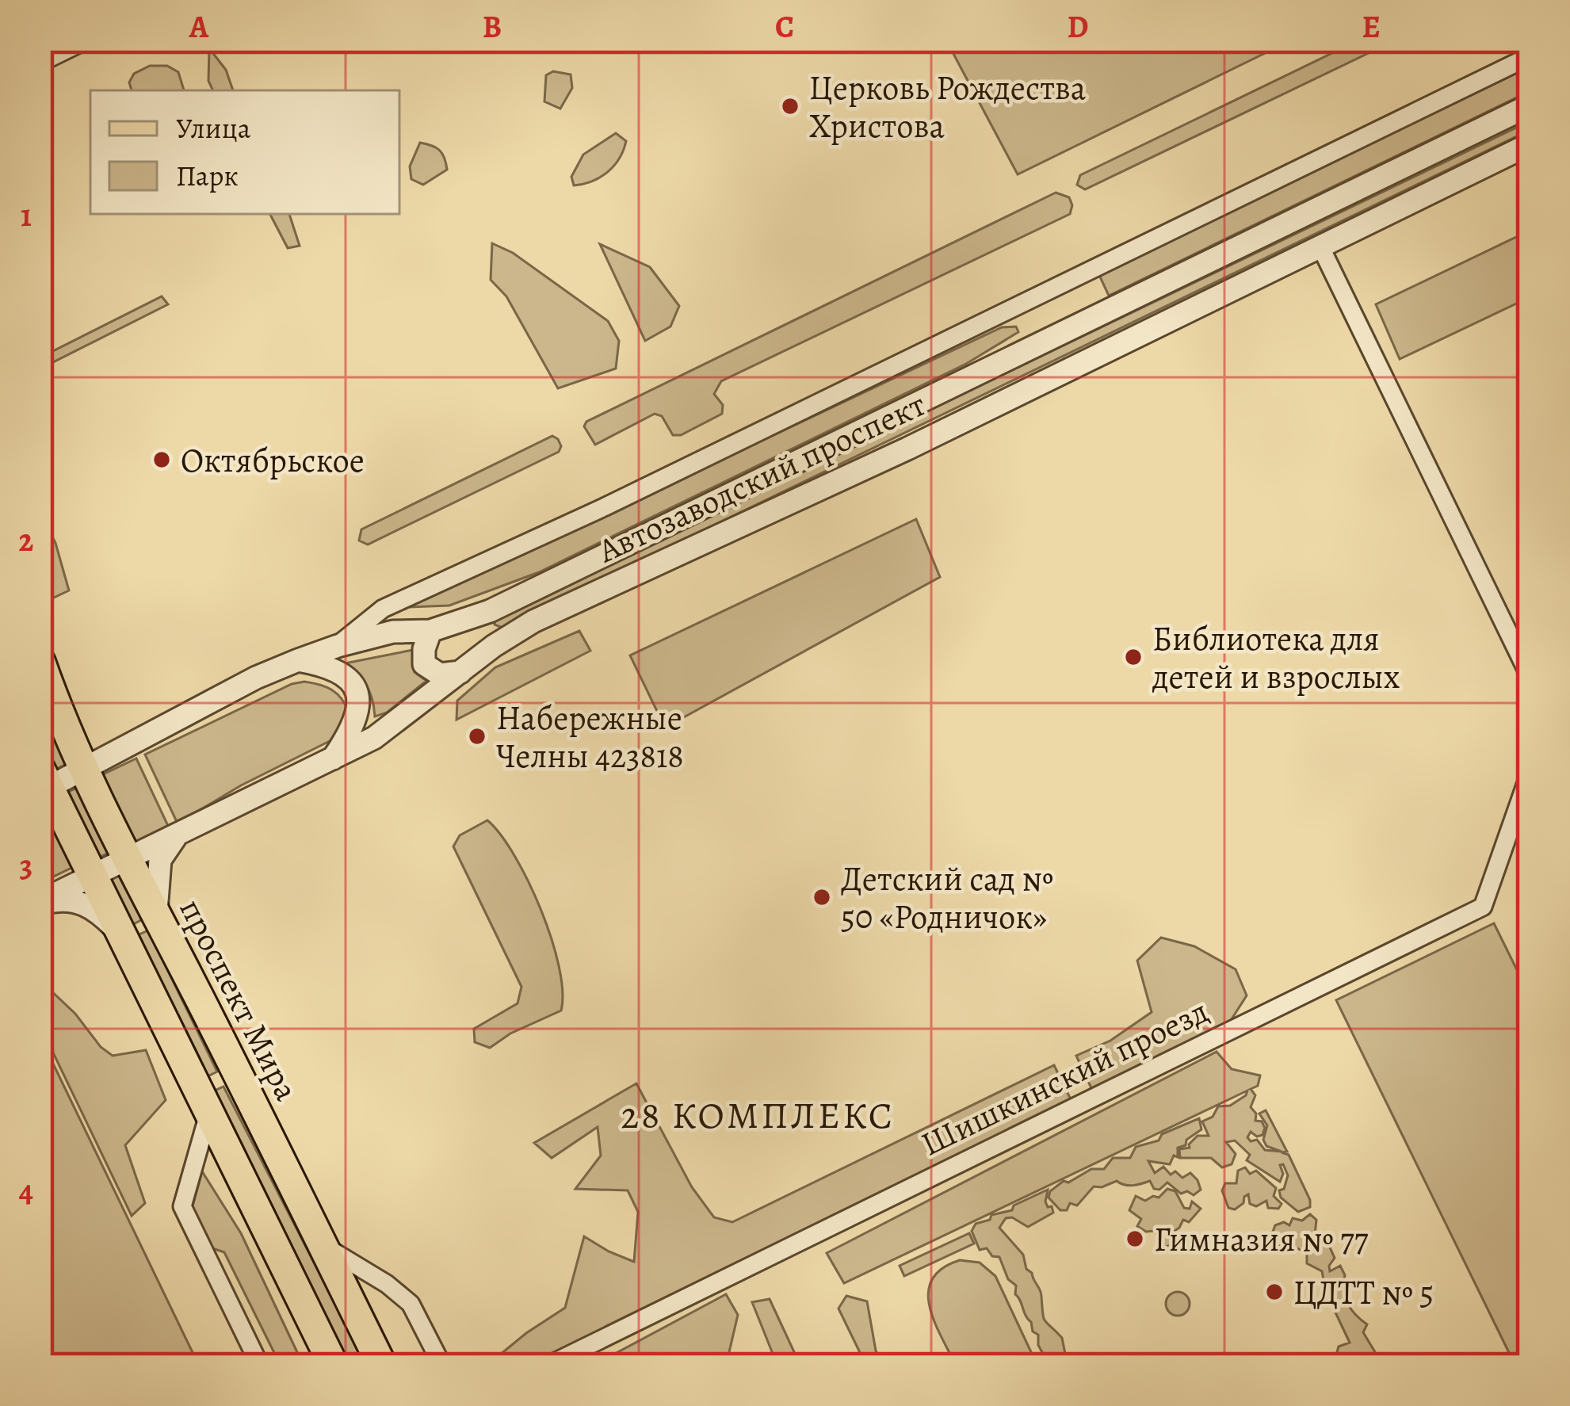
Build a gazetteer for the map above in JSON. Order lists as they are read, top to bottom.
{
  "streets": {
    "main road": ["проспект Мира"],
    "street": ["Автозаводский проспект", "Шишкинский проезд"]
  },
  "crossings": [
    ["Автозаводский проспект", "проспект Мира"]
  ],
  "districts": ["28 КОМПЛЕКС"],
  "places": [
    "Церковь Рождества Христова",
    "Октябрьское",
    "Библиотека для детей и взрослых",
    "Набережные Челны 423818",
    "Детский сад № 50 «Родничок»",
    "Гимназия № 77",
    "ЦДТТ № 5"
  ],
  "legend": ["Улица", "Парк"],
  "grid": {
    "columns": [
      "A",
      "B",
      "C",
      "D",
      "E"
    ],
    "rows": [
      "1",
      "2",
      "3",
      "4"
    ]
  }
}
